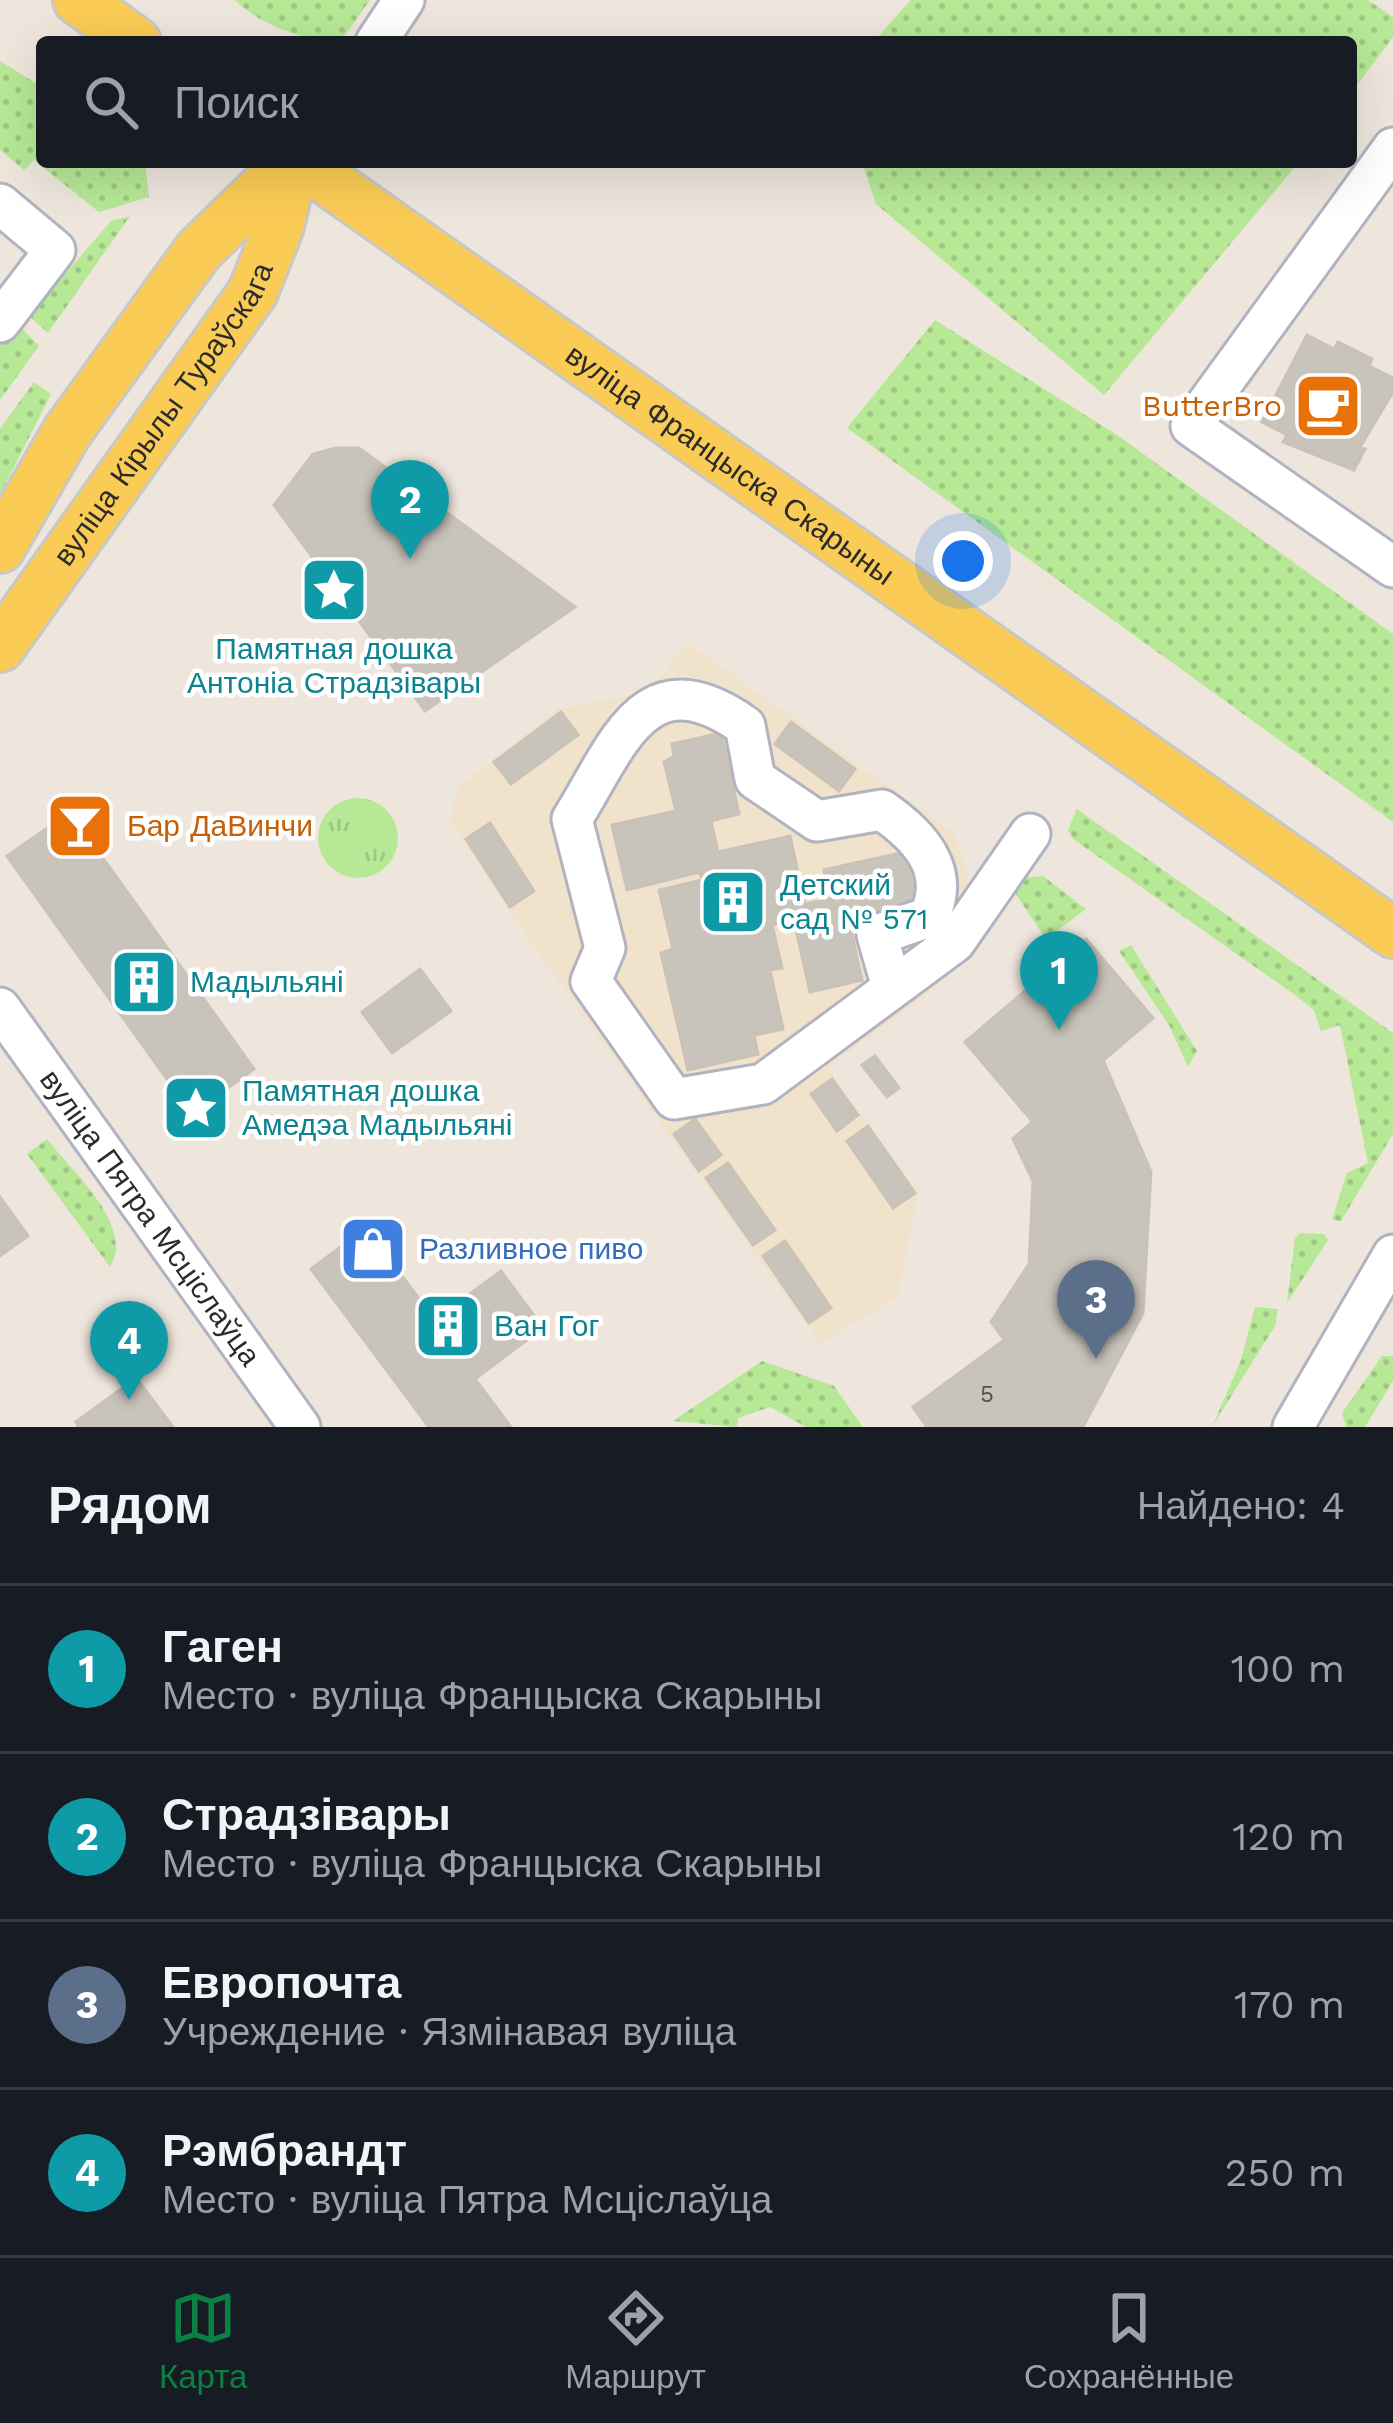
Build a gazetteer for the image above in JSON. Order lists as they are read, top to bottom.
{
  "streets": {
    "main road": ["вуліца Кірылы Тураўскага", "вуліца Францыска Скарыны"],
    "street": ["вуліца Пятра Мсціслаўца"]
  },
  "places": {
    "cafe": ["ButterBro"],
    "place": ["Памятная дошка Антоніа Страдзівары", "Памятная дошка Амедэа Мадыльяні"],
    "bar": ["Бар ДаВинчи"],
    "building": ["Детский сад № 571", "Мадыльяні", "Ван Гог"],
    "shop": ["Разливное пиво"]
  },
  "house_numbers": ["5"],
  "page": {
    "search": "Поиск",
    "pins": [
      "2",
      "1",
      "3",
      "4"
    ],
    "heading": ["Рядом", "Найдено: 4"],
    "list": [
      {
        "mark": "1",
        "name": "Гаген",
        "note": "Место · вуліца Францыска Скарыны",
        "value": "100 m"
      },
      {
        "mark": "2",
        "name": "Страдзівары",
        "note": "Место · вуліца Францыска Скарыны",
        "value": "120 m"
      },
      {
        "mark": "3",
        "name": "Европочта",
        "note": "Учреждение · Язмінавая вуліца",
        "value": "170 m"
      },
      {
        "mark": "4",
        "name": "Рэмбрандт",
        "note": "Место · вуліца Пятра Мсціслаўца",
        "value": "250 m"
      }
    ],
    "nav": ["Карта", "Маршрут", "Сохранённые"]
  }
}
